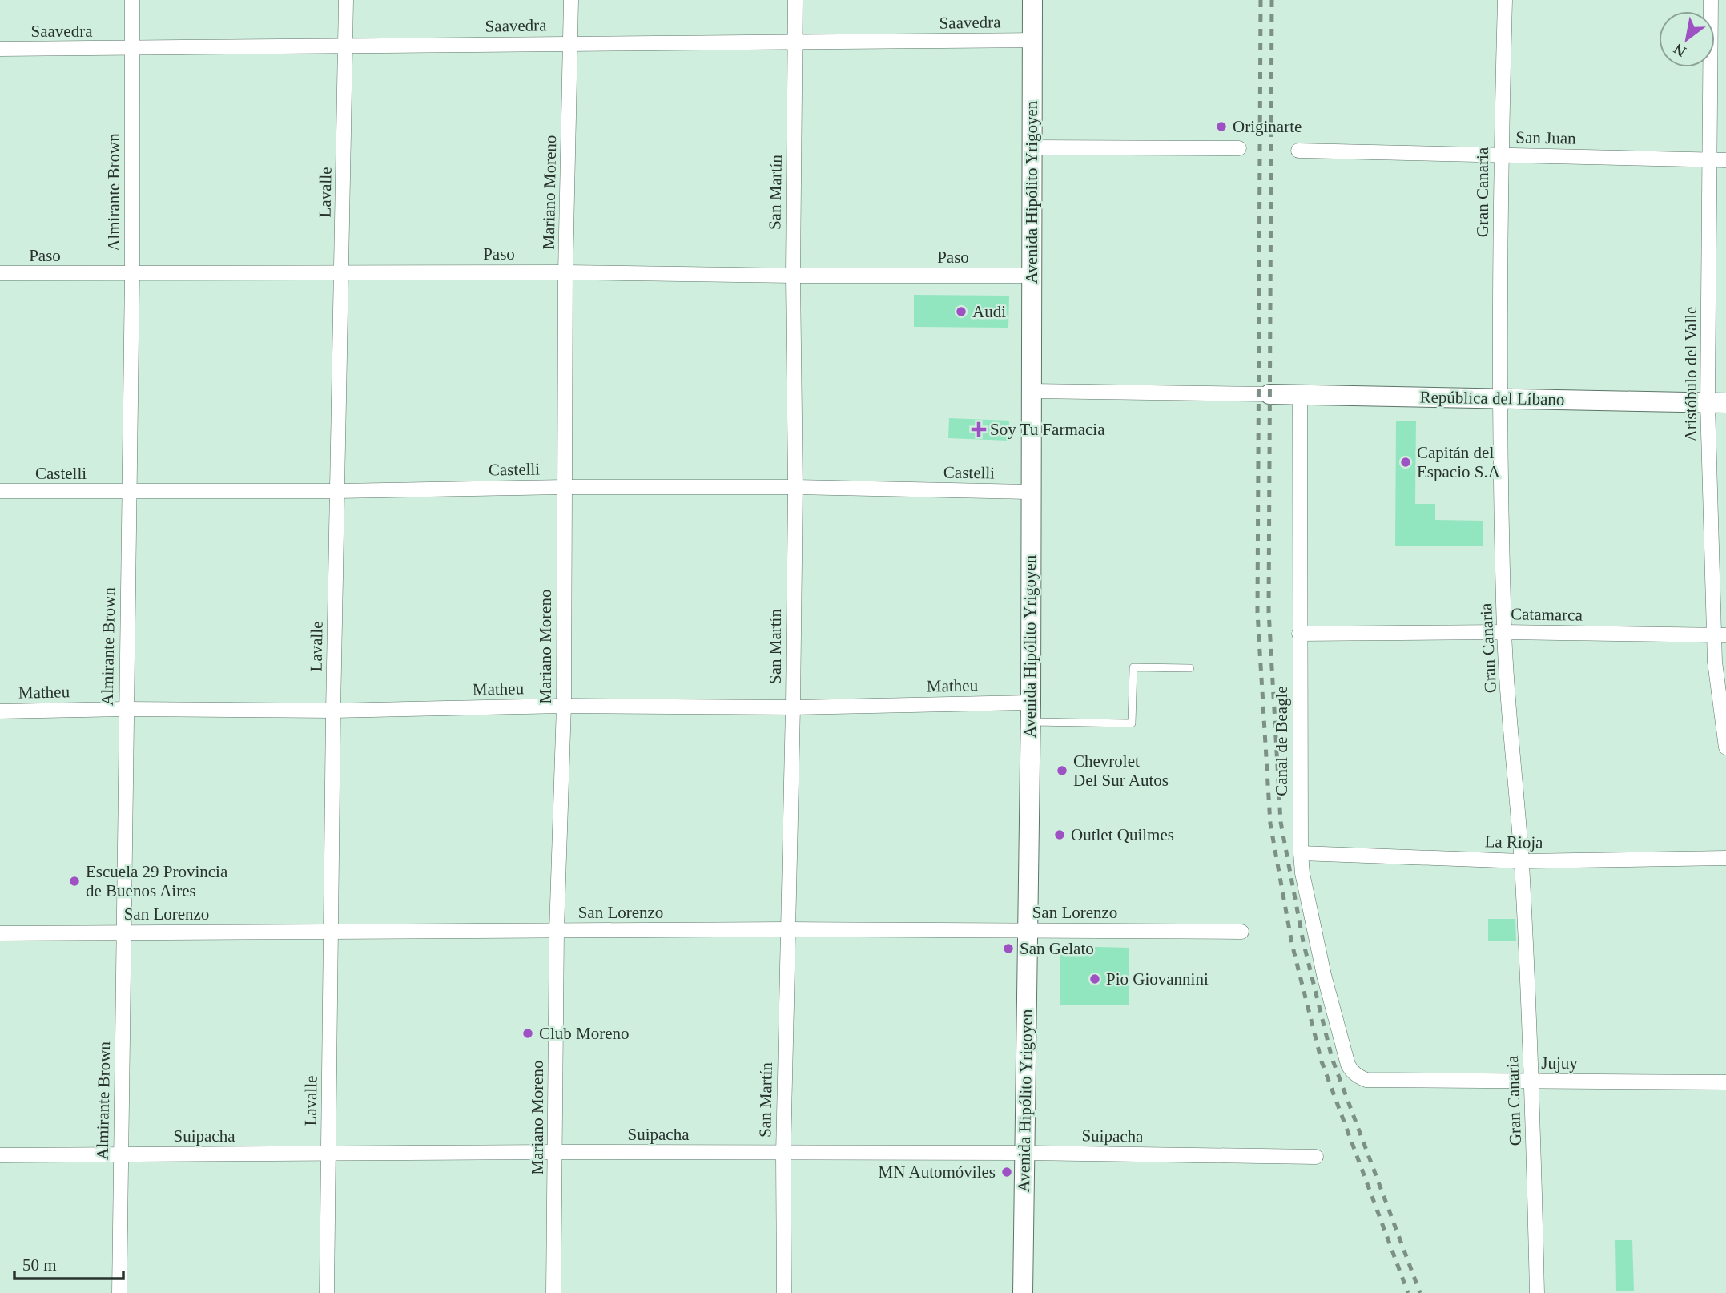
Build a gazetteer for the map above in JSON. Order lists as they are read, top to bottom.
{
  "streets": {
    "main road": ["Avenida Hipólito Yrigoyen", "República del Líbano"],
    "street": [
      "Saavedra",
      "San Juan",
      "Almirante Brown",
      "Lavalle",
      "Mariano Moreno",
      "San Martín",
      "Gran Canaria",
      "Paso",
      "Aristóbulo del Valle",
      "Castelli",
      "Catamarca",
      "Matheu",
      "Canal de Beagle",
      "La Rioja",
      "San Lorenzo",
      "Jujuy",
      "Suipacha"
    ]
  },
  "crossings": [
    ["Saavedra", "Almirante Brown"],
    ["Saavedra", "Lavalle"],
    ["Saavedra", "Mariano Moreno"],
    ["Saavedra", "San Martín"],
    ["Saavedra", "Avenida Hipólito Yrigoyen"],
    ["San Juan", "Gran Canaria"],
    ["San Juan", "Aristóbulo del Valle"],
    ["Almirante Brown", "Paso"],
    ["Almirante Brown", "Castelli"],
    ["Almirante Brown", "Matheu"],
    ["Almirante Brown", "San Lorenzo"],
    ["Almirante Brown", "Suipacha"],
    ["Lavalle", "Paso"],
    ["Lavalle", "Castelli"],
    ["Lavalle", "Matheu"],
    ["Lavalle", "San Lorenzo"],
    ["Lavalle", "Suipacha"],
    ["Mariano Moreno", "Paso"],
    ["Mariano Moreno", "Castelli"],
    ["Mariano Moreno", "Matheu"],
    ["Mariano Moreno", "San Lorenzo"],
    ["Mariano Moreno", "Suipacha"],
    ["San Martín", "Paso"],
    ["San Martín", "Castelli"],
    ["San Martín", "Matheu"],
    ["San Martín", "San Lorenzo"],
    ["San Martín", "Suipacha"],
    ["Avenida Hipólito Yrigoyen", "Paso"],
    ["Avenida Hipólito Yrigoyen", "Castelli"],
    ["Avenida Hipólito Yrigoyen", "Matheu"],
    ["Avenida Hipólito Yrigoyen", "San Lorenzo"],
    ["Avenida Hipólito Yrigoyen", "Suipacha"],
    ["Gran Canaria", "República del Líbano"],
    ["Gran Canaria", "Catamarca"],
    ["Gran Canaria", "La Rioja"],
    ["Gran Canaria", "Jujuy"],
    ["Aristóbulo del Valle", "República del Líbano"],
    ["Aristóbulo del Valle", "Catamarca"],
    ["República del Líbano", "Canal de Beagle"],
    ["Catamarca", "Canal de Beagle"],
    ["Canal de Beagle", "La Rioja"],
    ["Canal de Beagle", "Jujuy"]
  ],
  "places": {
    "other": [
      "Originarte",
      "Audi",
      "Capitán del Espacio S.A",
      "Chevrolet Del Sur Autos",
      "Outlet Quilmes",
      "Escuela 29 Provincia de Buenos Aires",
      "San Gelato",
      "Pio Giovannini",
      "Club Moreno",
      "MN Automóviles"
    ],
    "health": ["Soy Tu Farmacia"]
  },
  "scale_bar": "50 m",
  "north": "bottom left"
}
